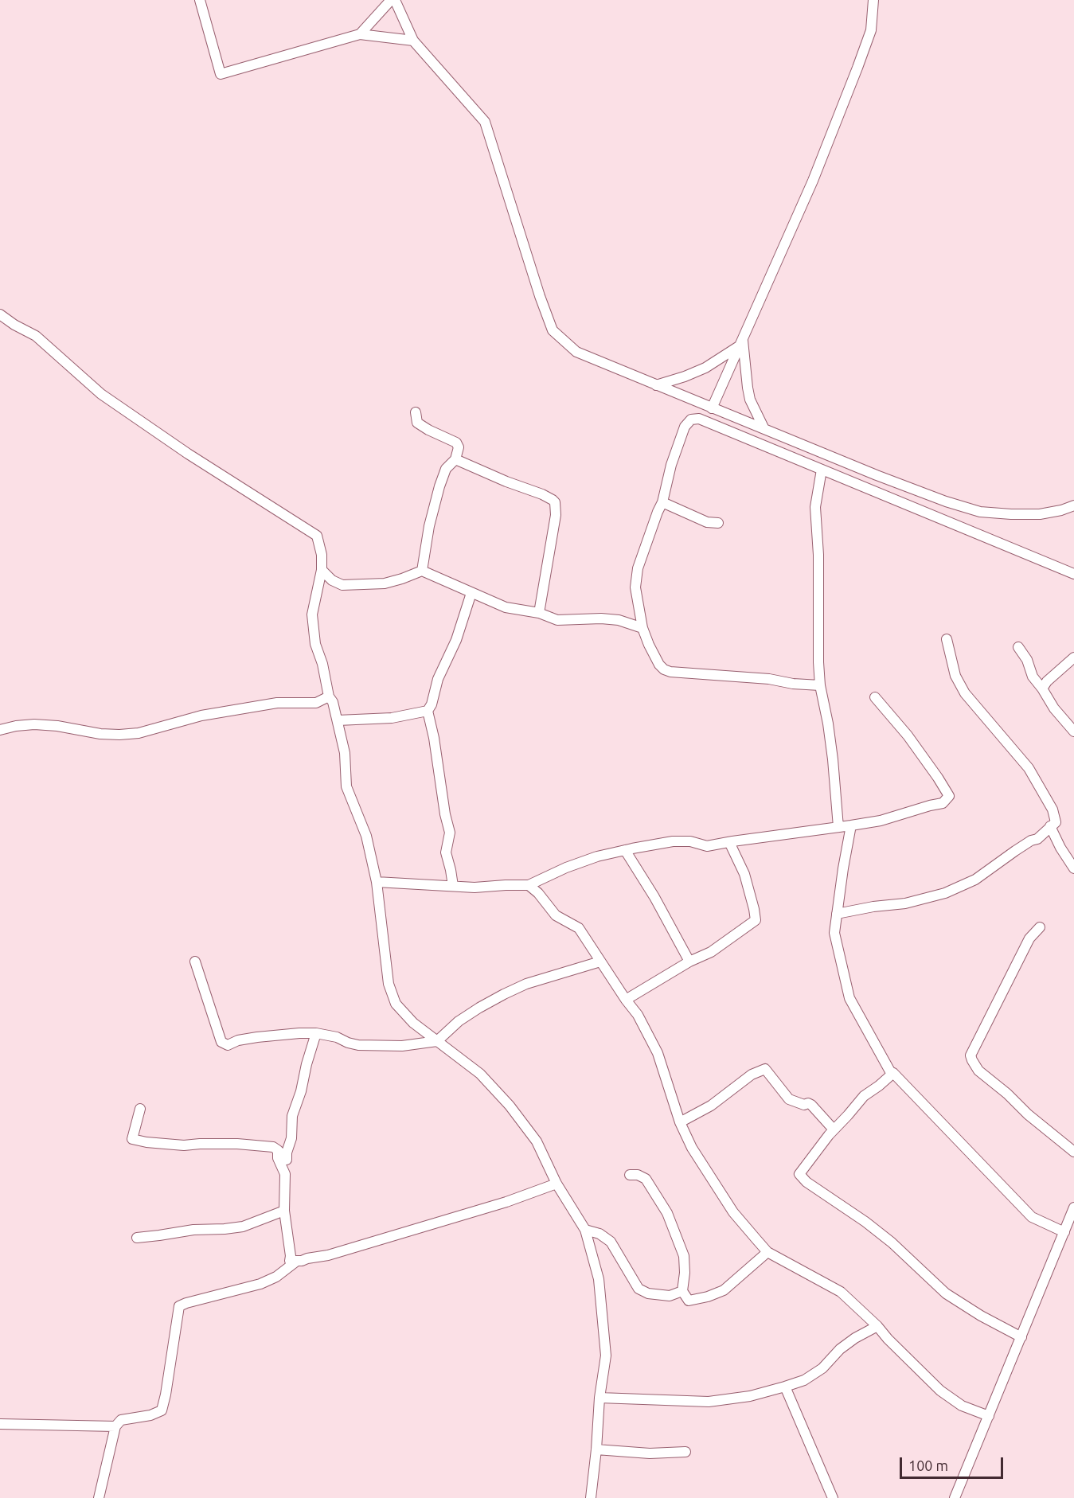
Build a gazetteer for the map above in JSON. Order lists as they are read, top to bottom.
{
  "scale_bar": "100 m"
}
